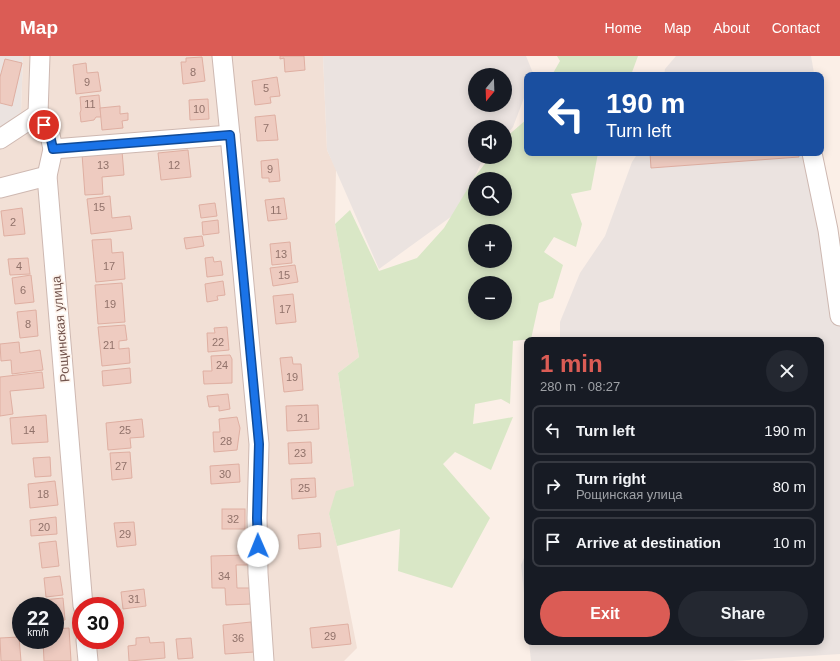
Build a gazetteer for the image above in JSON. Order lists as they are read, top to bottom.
{
  "streets": {
    "street": ["Рощинская улица"]
  },
  "house_numbers": [
    "8",
    "9",
    "5",
    "11",
    "10",
    "7",
    "13",
    "12",
    "9",
    "15",
    "11",
    "2",
    "13",
    "4",
    "17",
    "15",
    "6",
    "19",
    "17",
    "8",
    "22",
    "21",
    "24",
    "19",
    "21",
    "14",
    "25",
    "28",
    "23",
    "27",
    "30",
    "25",
    "18",
    "32",
    "20",
    "29",
    "34",
    "31",
    "29",
    "36"
  ],
  "north": "bottom",
  "page": {
    "header": "Map",
    "nav": [
      "Home",
      "Map",
      "About",
      "Contact"
    ],
    "map_buttons": ["+", "−"],
    "turn": ["190 m", "Turn left"],
    "heading": ["1 min", "280 m · 08:27"],
    "list": [
      {
        "name": "Turn left",
        "value": "190 m"
      },
      {
        "name": "Turn right",
        "note": "Рощинская улица",
        "value": "80 m"
      },
      {
        "name": "Arrive at destination",
        "value": "10 m"
      }
    ],
    "buttons": ["Exit", "Share"],
    "speed": "22 km/h",
    "limit": "30"
  }
}
